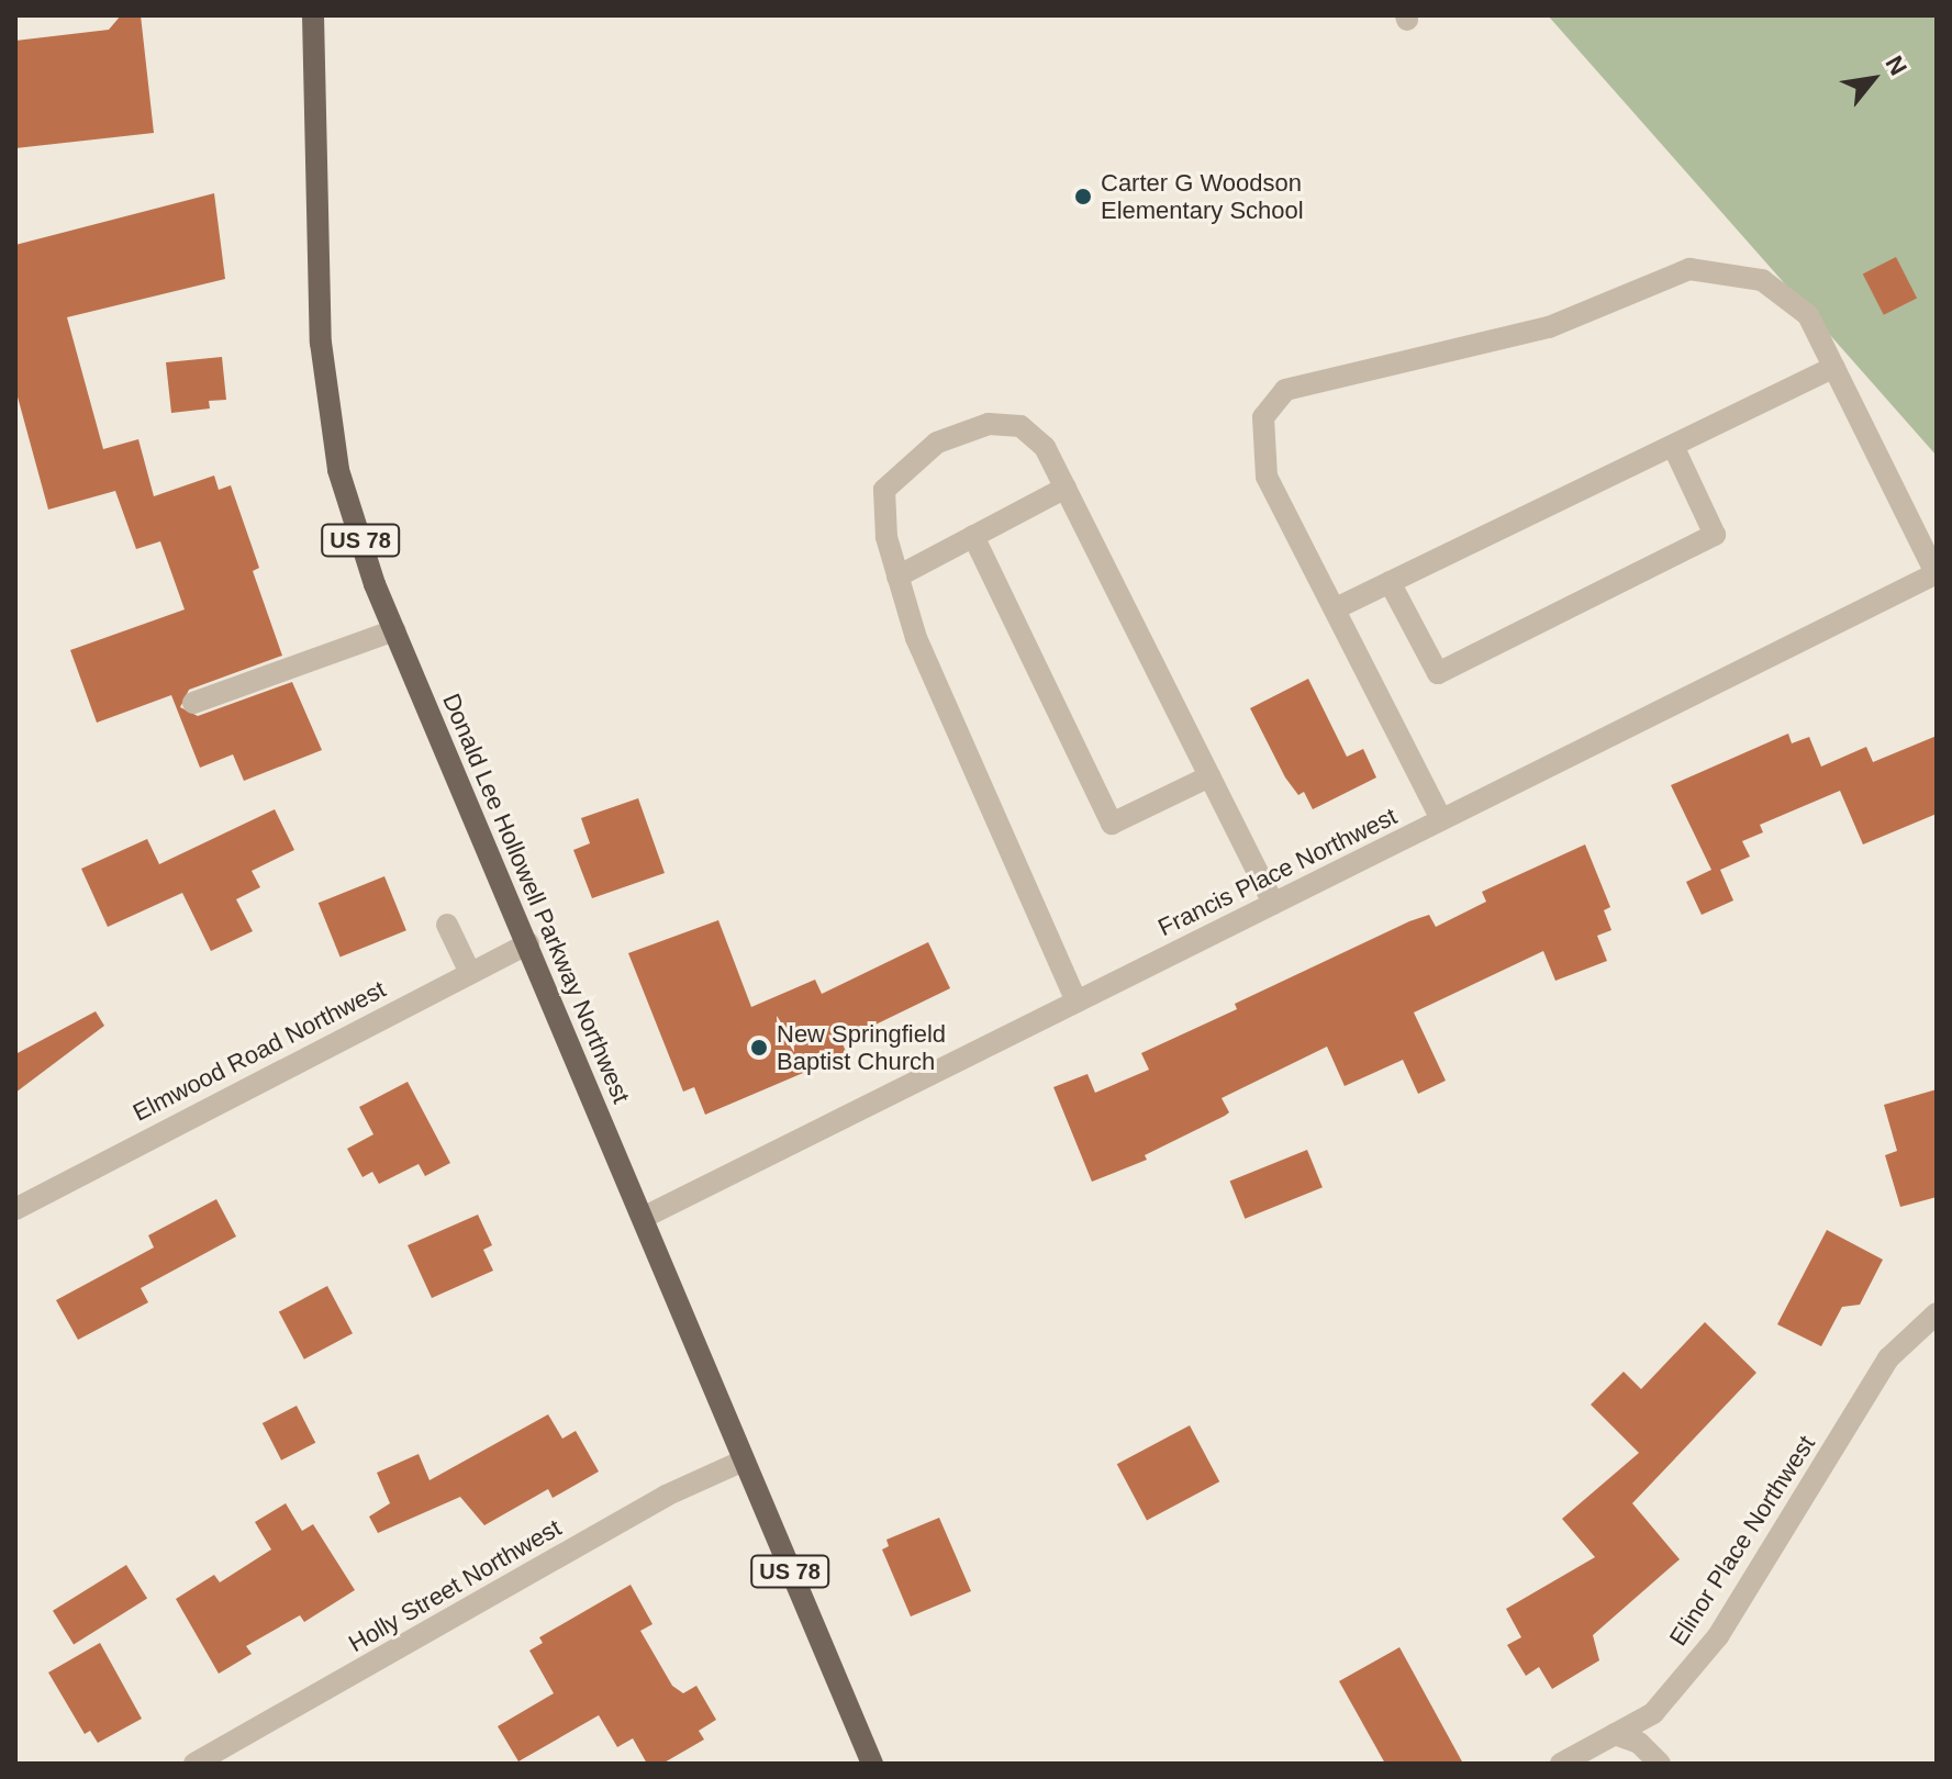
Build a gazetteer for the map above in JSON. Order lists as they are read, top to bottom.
{
  "streets": {
    "main road": ["US 78", "Donald Lee Hollowell Parkway Northwest"],
    "street": [
      "Francis Place Northwest",
      "Elmwood Road Northwest",
      "Elinor Place Northwest",
      "Holly Street Northwest"
    ]
  },
  "crossings": [
    ["Francis Place Northwest", "Donald Lee Hollowell Parkway Northwest"],
    ["Donald Lee Hollowell Parkway Northwest", "Elmwood Road Northwest"],
    ["Donald Lee Hollowell Parkway Northwest", "Holly Street Northwest"]
  ],
  "places": ["Carter G Woodson Elementary School", "New Springfield Baptist Church"],
  "north": "top right"
}
